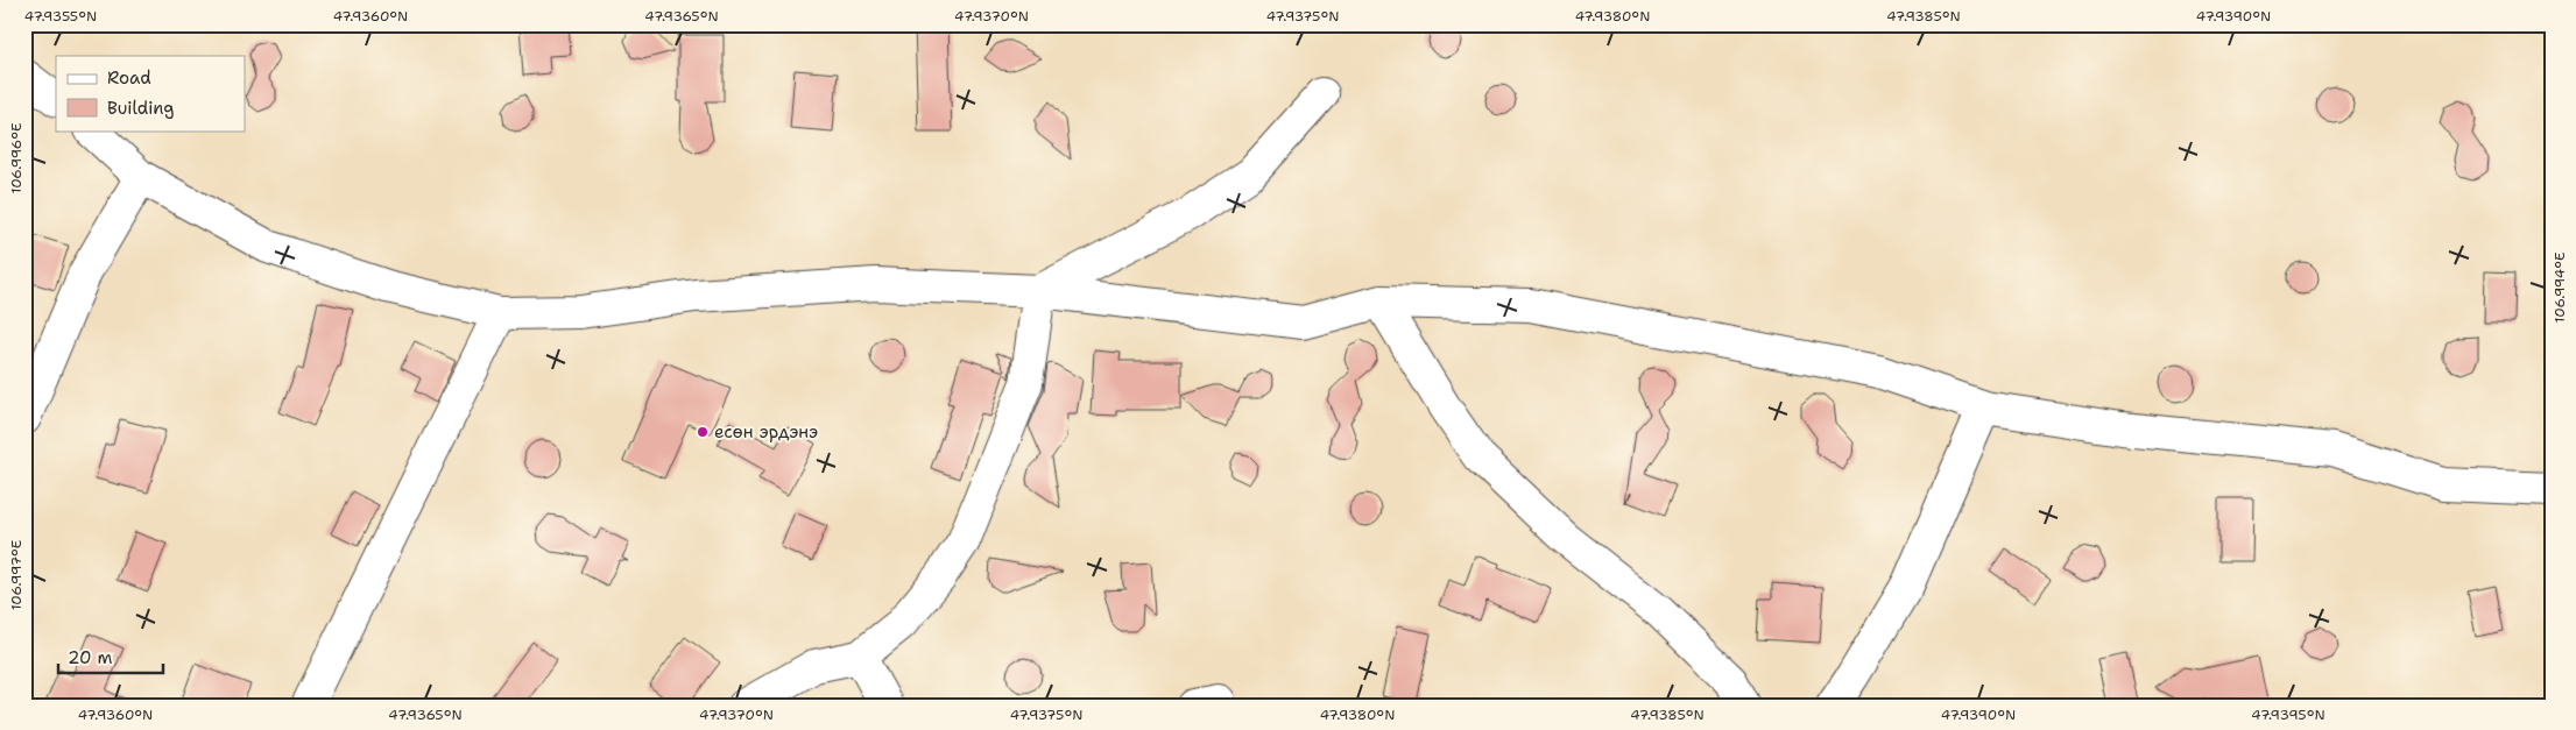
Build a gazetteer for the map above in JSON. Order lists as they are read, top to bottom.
{
  "places": ["есөн эрдэнэ"],
  "legend": ["Road", "Building"],
  "scale_bar": "20 m",
  "coordinates": [
    "47.9355°N",
    "47.9360°N",
    "47.9365°N",
    "47.9370°N",
    "47.9375°N",
    "47.9380°N",
    "47.9385°N",
    "47.9390°N",
    "106.996°E",
    "106.994°E",
    "106.997°E",
    "47.9395°N"
  ]
}
